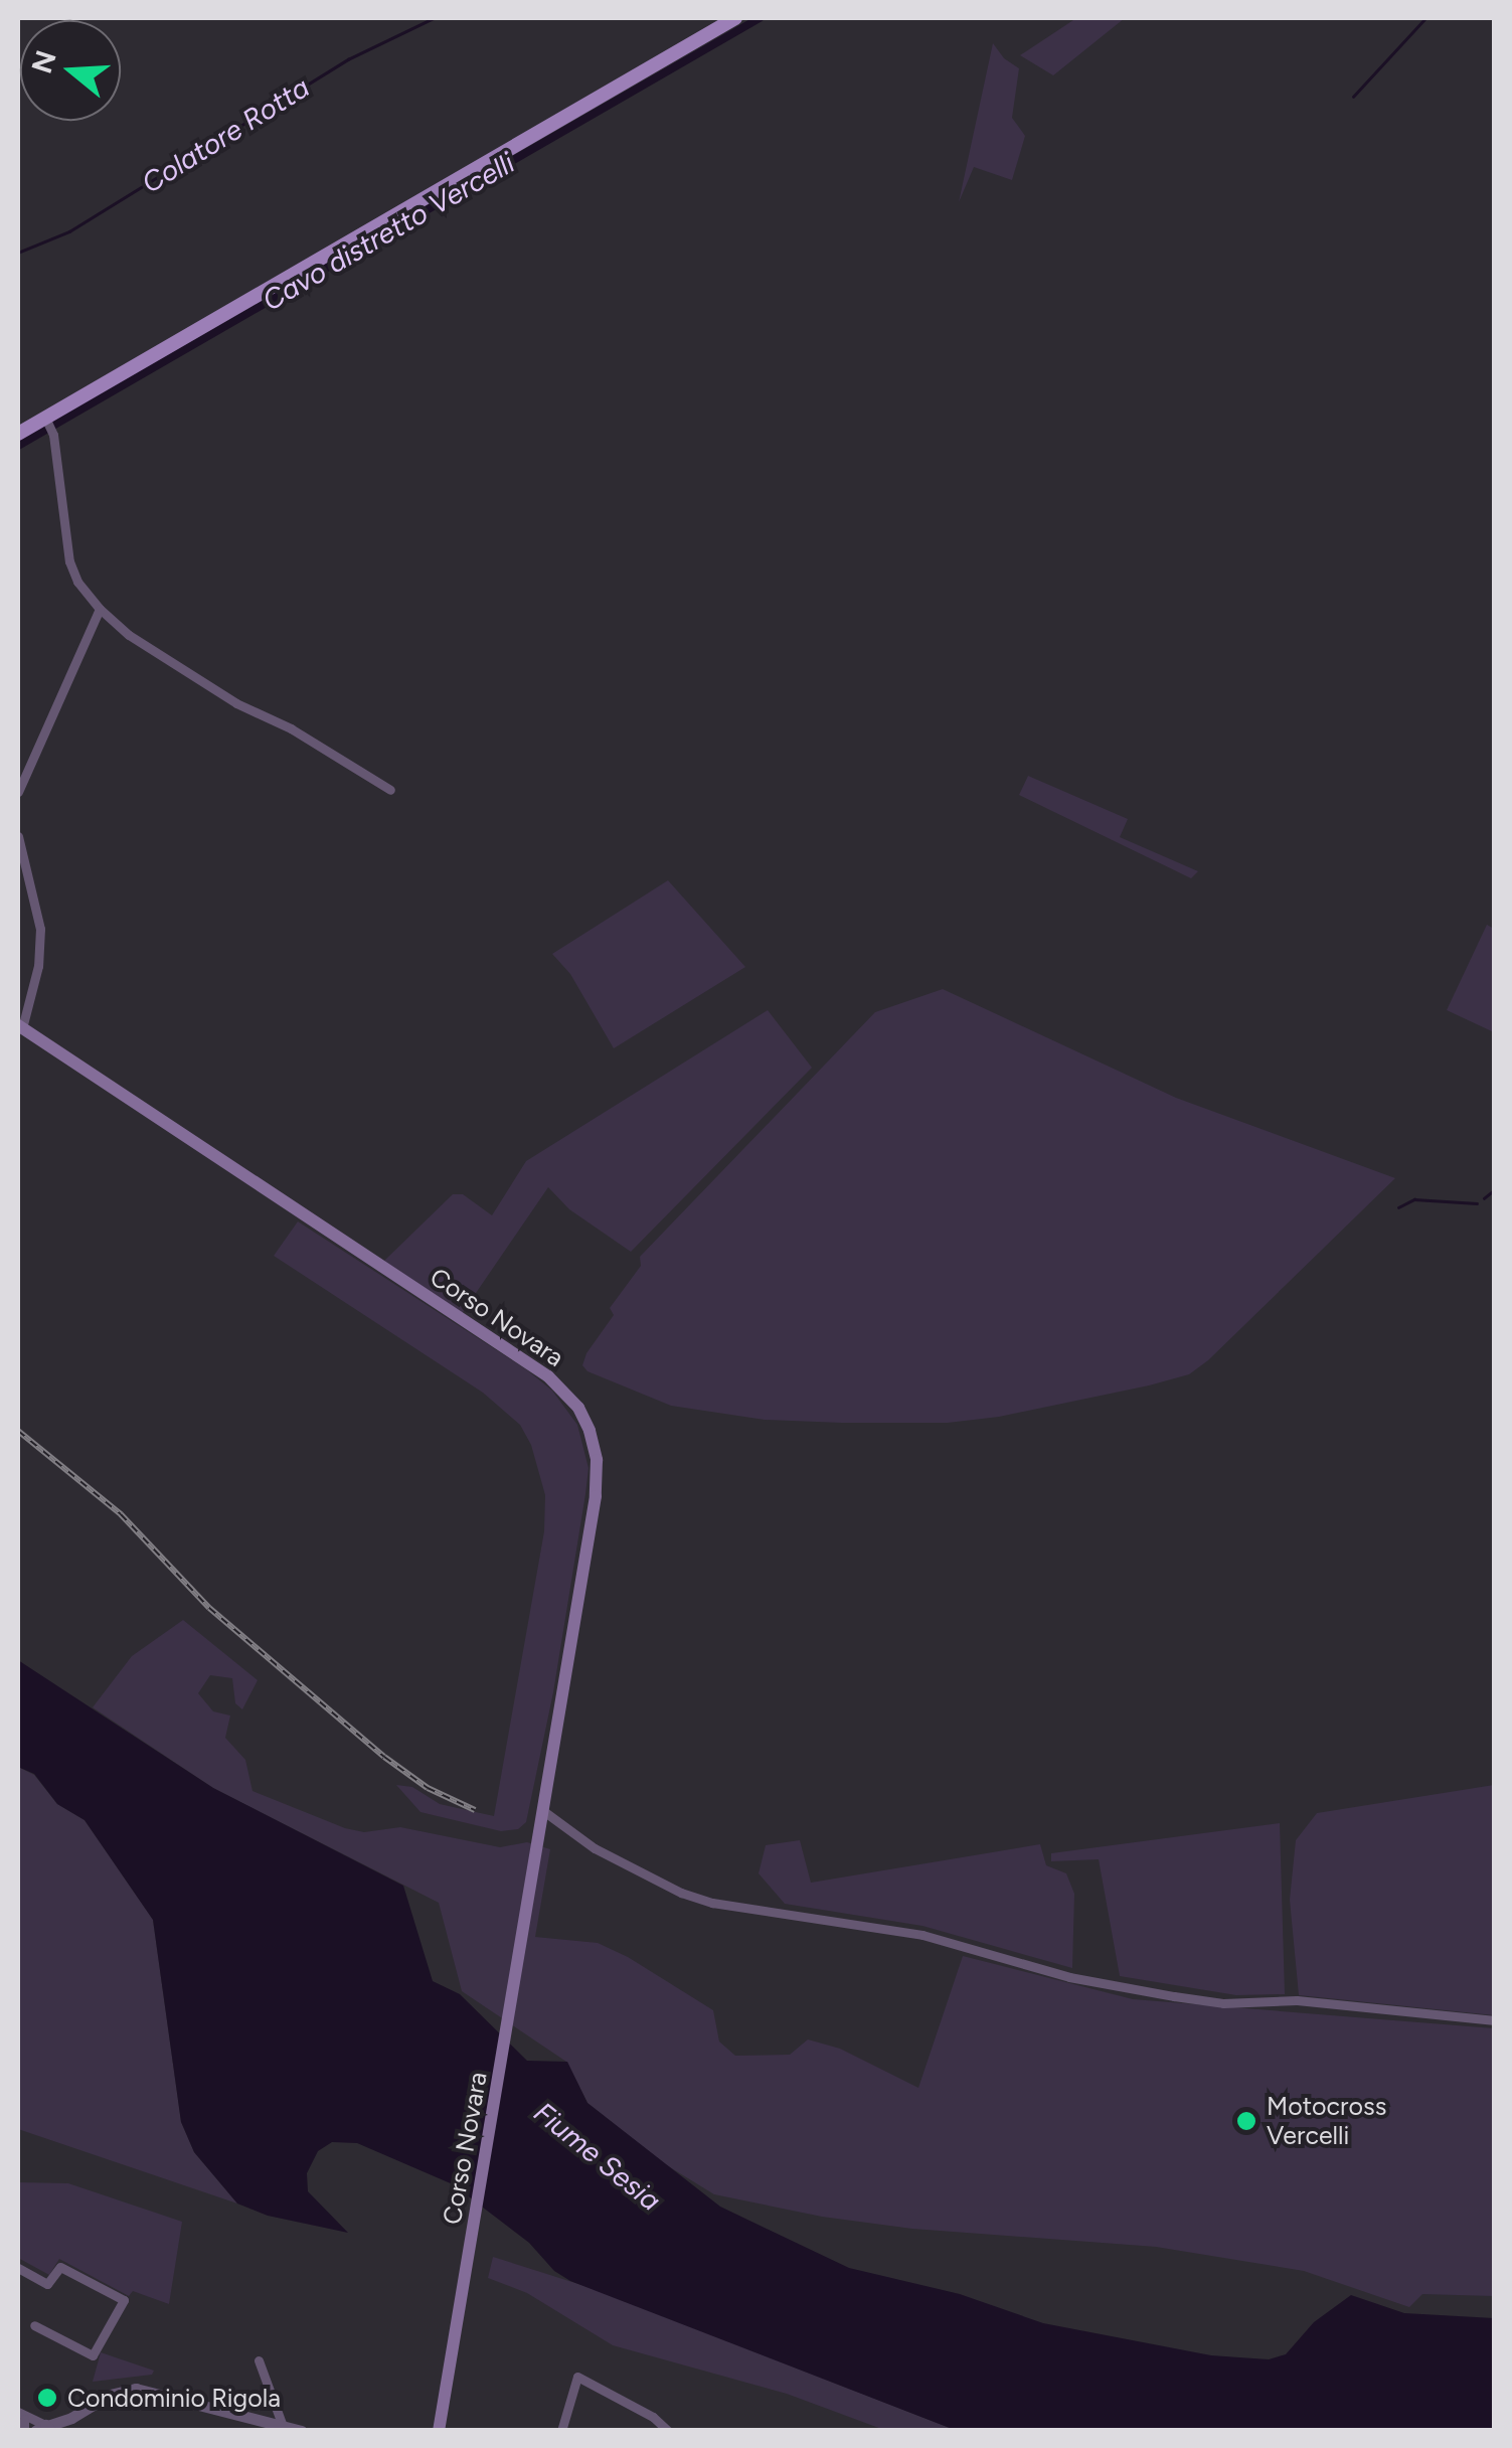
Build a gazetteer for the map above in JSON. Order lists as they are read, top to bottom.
{
  "streets": {
    "main road": ["Corso Novara"]
  },
  "water": ["Colatore Rotta", "Cavo distretto Vercelli", "Fiume Sesia"],
  "places": ["Motocross Vercelli", "Condominio Rigola"],
  "north": "left"
}
